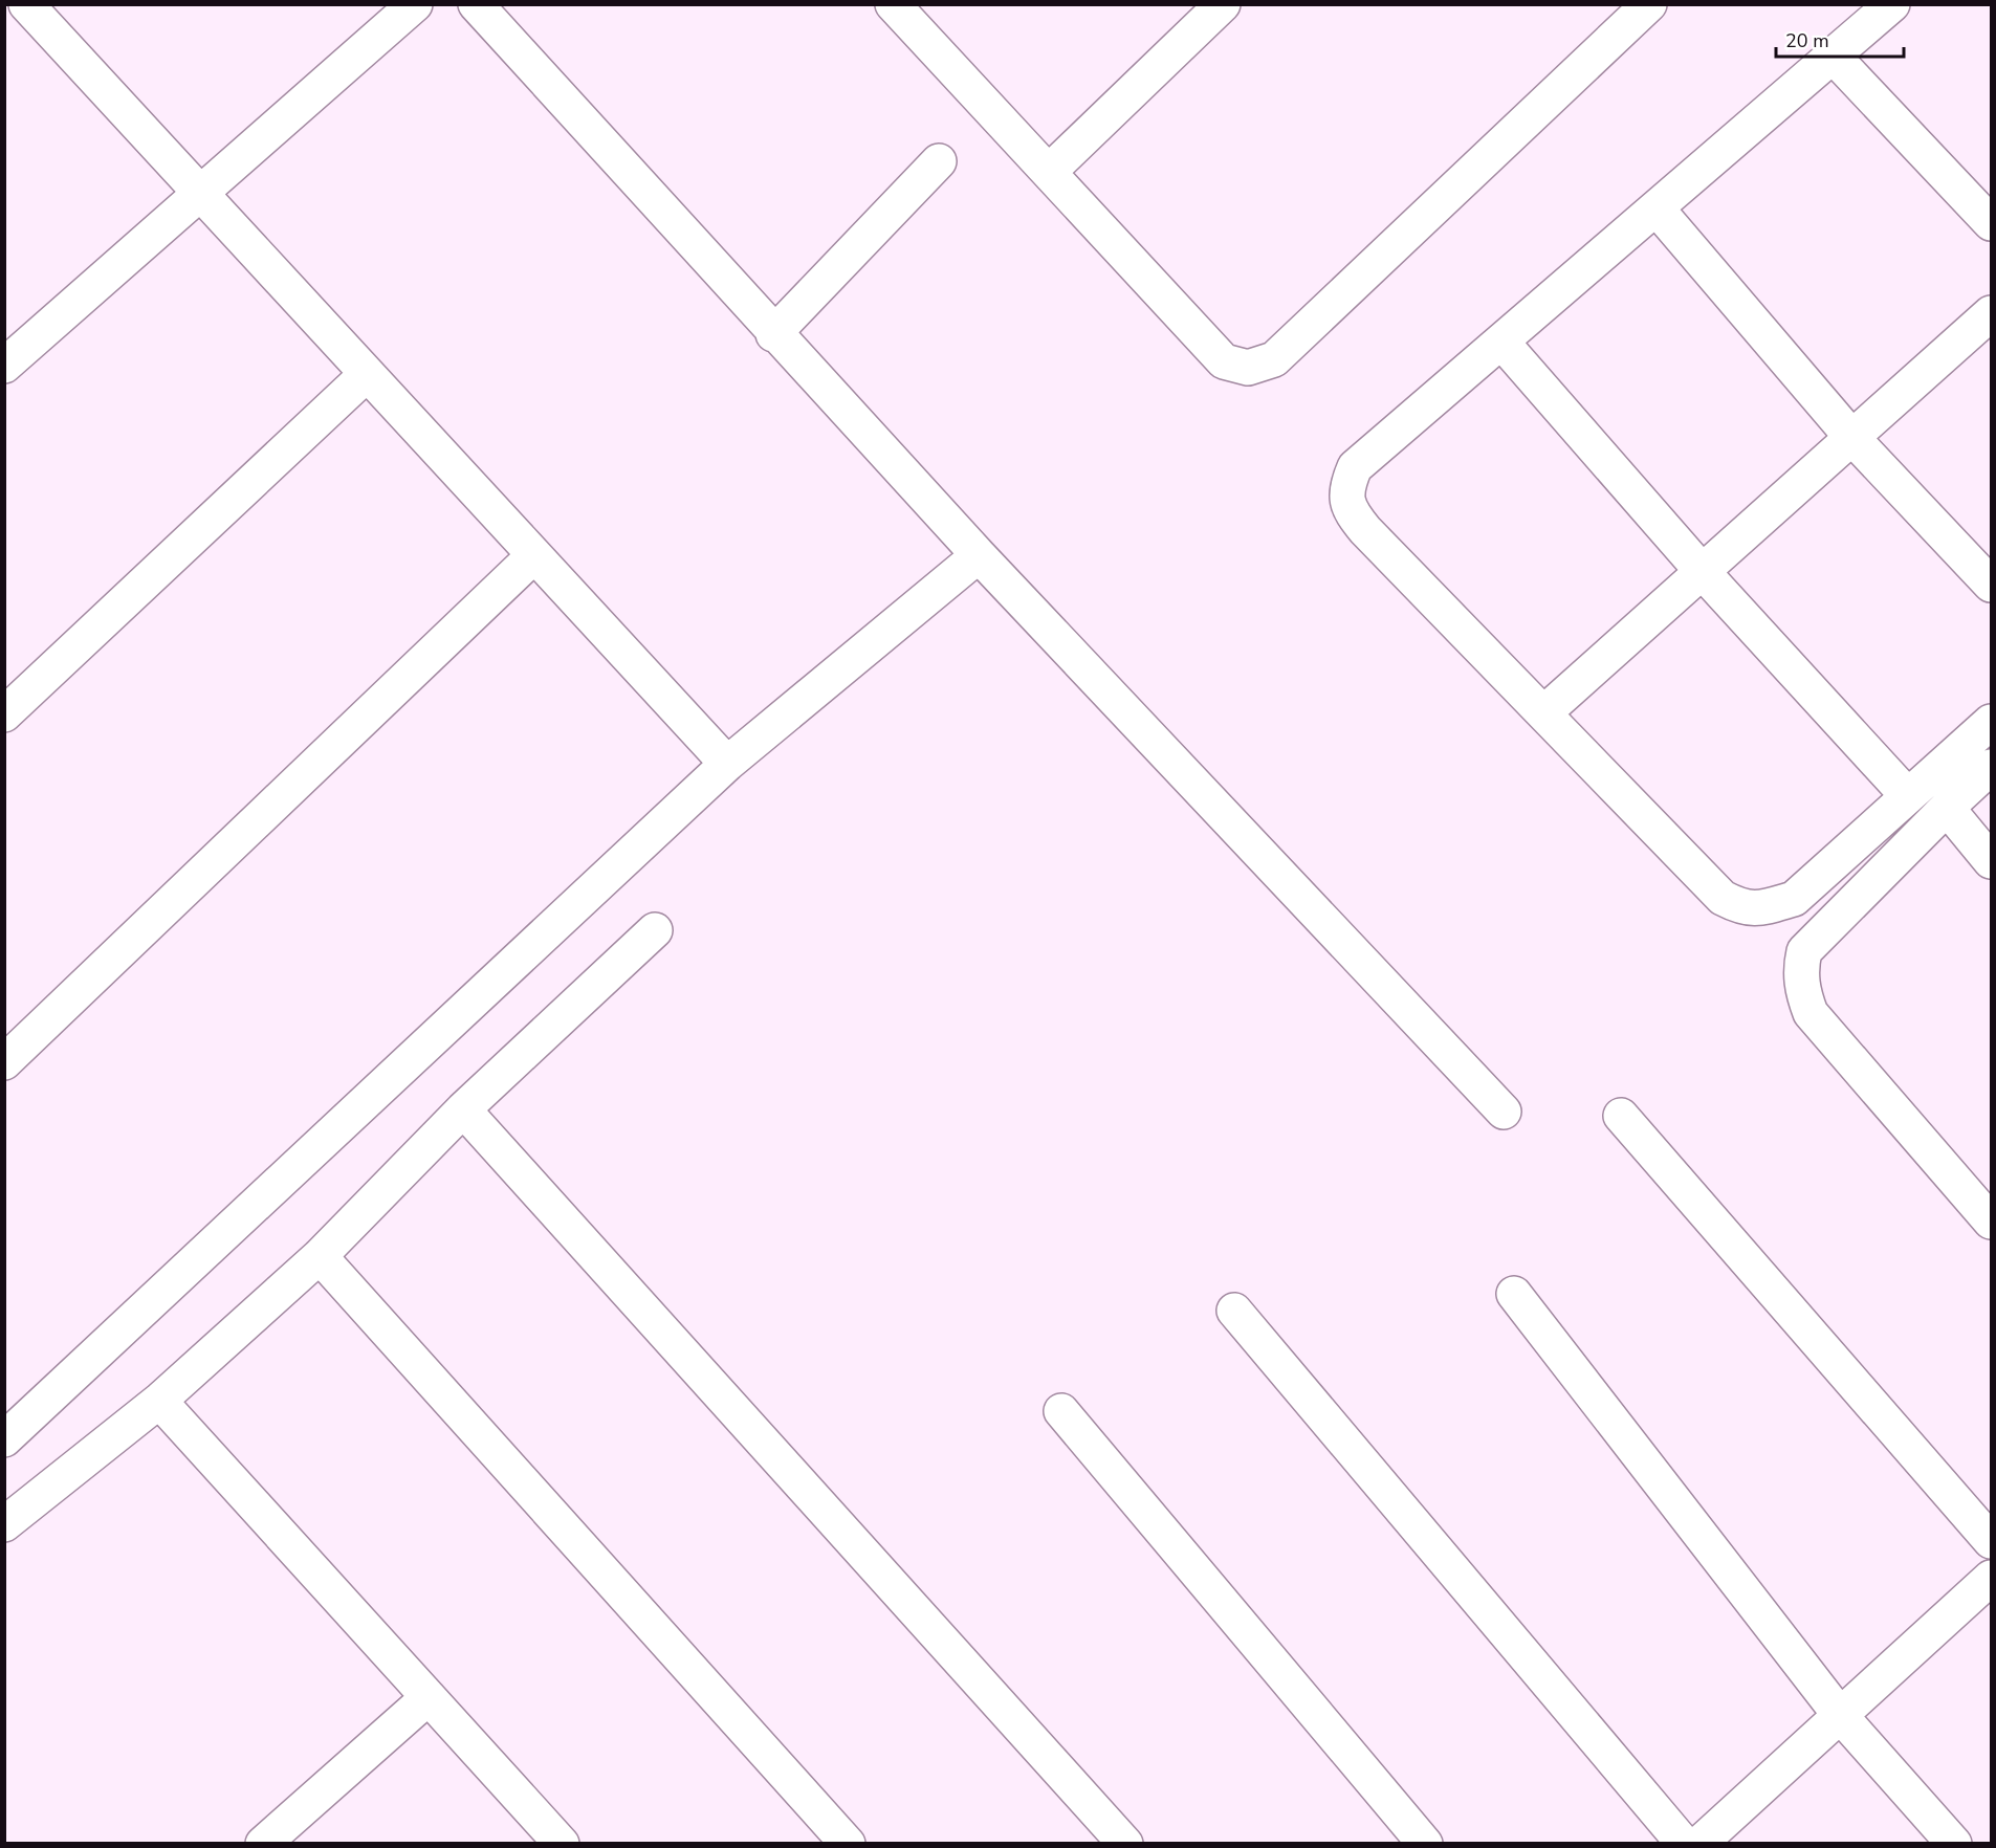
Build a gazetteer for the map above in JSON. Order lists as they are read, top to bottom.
{
  "scale_bar": "20 m"
}
